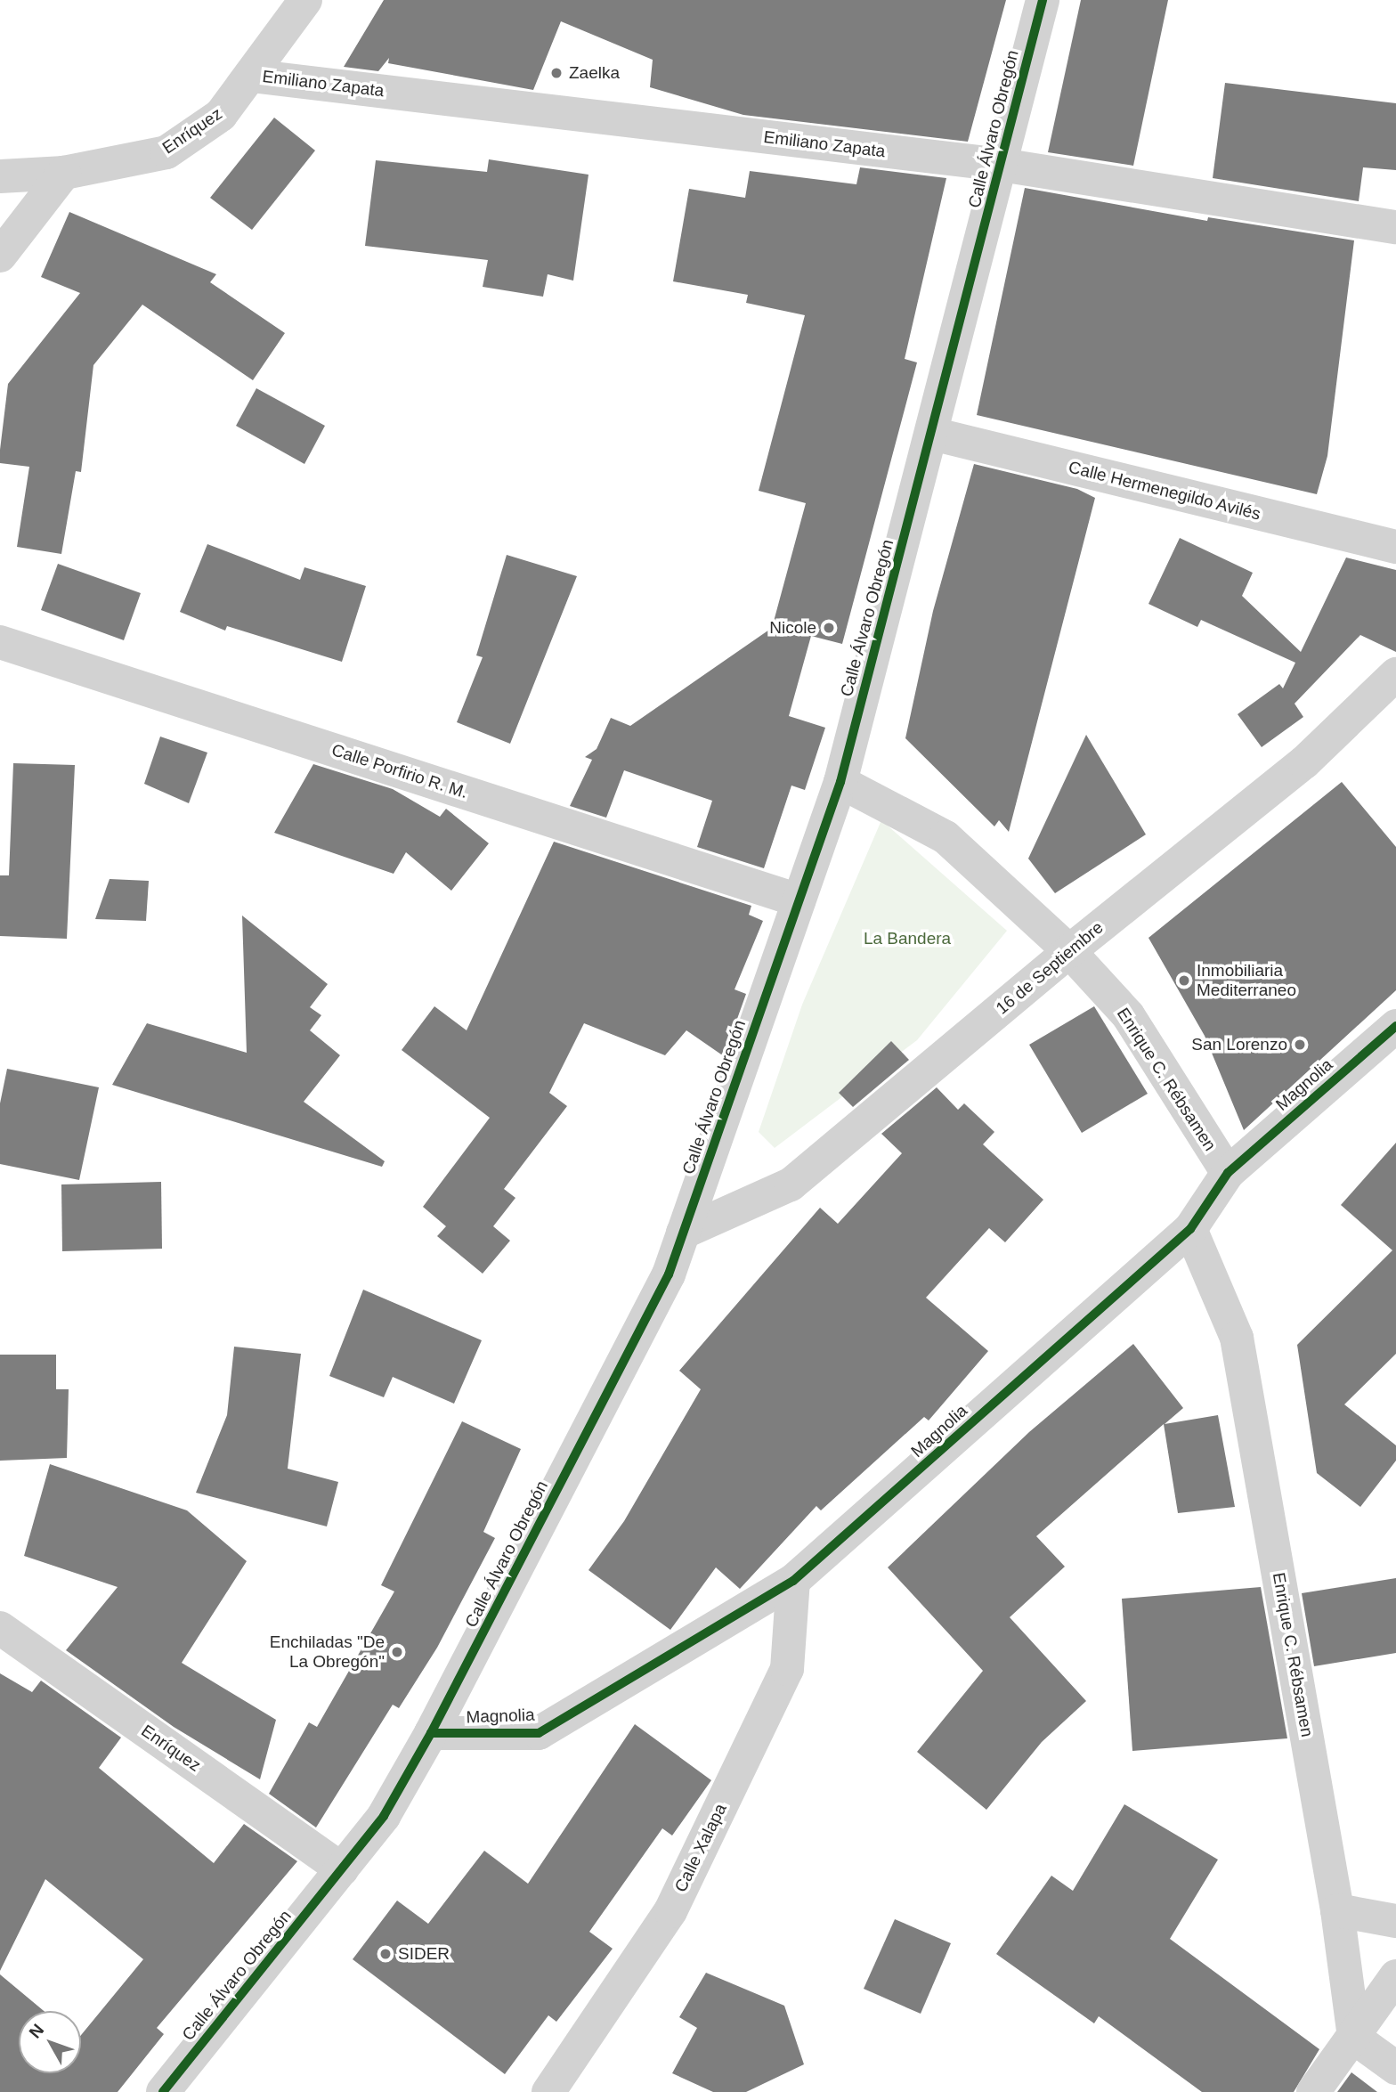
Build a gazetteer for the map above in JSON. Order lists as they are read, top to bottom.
{
  "streets": {
    "street": [
      "Emiliano Zapata",
      "Calle Álvaro Obregón",
      "Enríquez",
      "Calle Hermenegildo Avilés",
      "Calle Porfirio R. M.",
      "16 de Septiembre",
      "Enrique C. Rébsamen",
      "Magnolia",
      "Calle Xalapa"
    ]
  },
  "crossings": [
    ["Emiliano Zapata", "Calle Álvaro Obregón"],
    ["Emiliano Zapata", "Enríquez"],
    ["Calle Álvaro Obregón", "Enríquez"],
    ["Calle Álvaro Obregón", "Calle Hermenegildo Avilés"],
    ["Calle Álvaro Obregón", "Calle Porfirio R. M."],
    ["Calle Álvaro Obregón", "16 de Septiembre"],
    ["Calle Álvaro Obregón", "Enrique C. Rébsamen"],
    ["Calle Álvaro Obregón", "Magnolia"],
    ["16 de Septiembre", "Enrique C. Rébsamen"],
    ["Enrique C. Rébsamen", "Magnolia"],
    ["Magnolia", "Calle Xalapa"]
  ],
  "parks": ["La Bandera"],
  "places": [
    "Zaelka",
    "Nicole",
    "Inmobiliaria Mediterraneo",
    "San Lorenzo",
    "Enchiladas \"De La Obregón\"",
    "SIDER"
  ],
  "north": "top left"
}
